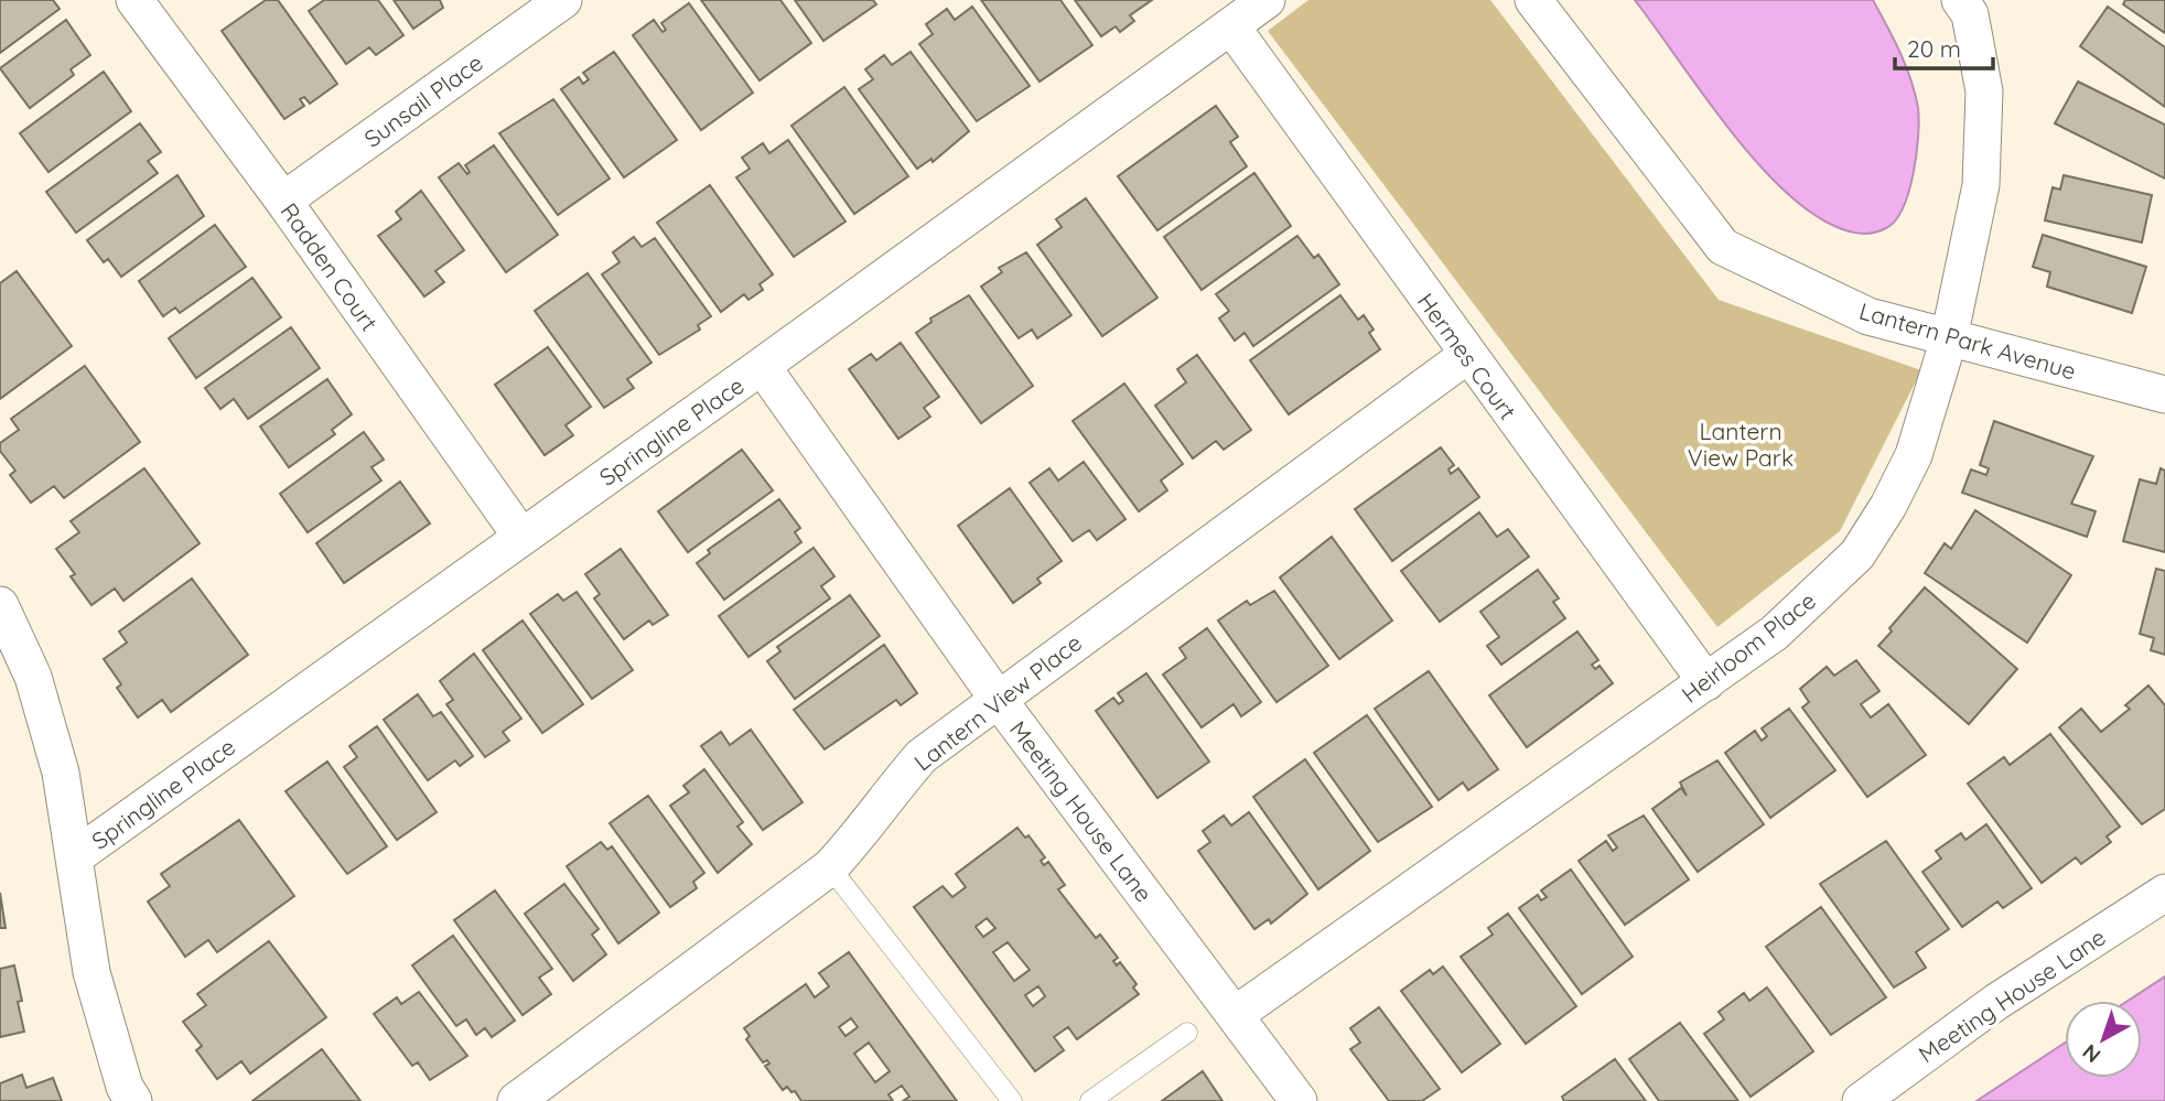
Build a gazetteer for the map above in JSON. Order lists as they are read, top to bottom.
{
  "streets": {
    "street": [
      "Sunsail Place",
      "Radden Court",
      "Lantern Park Avenue",
      "Hermes Court",
      "Springline Place",
      "Heirloom Place",
      "Lantern View Place",
      "Meeting House Lane"
    ]
  },
  "crossings": [
    ["Sunsail Place", "Radden Court"],
    ["Radden Court", "Springline Place"],
    ["Lantern Park Avenue", "Heirloom Place"],
    ["Hermes Court", "Springline Place"],
    ["Hermes Court", "Heirloom Place"],
    ["Hermes Court", "Lantern View Place"],
    ["Springline Place", "Meeting House Lane"],
    ["Heirloom Place", "Meeting House Lane"],
    ["Lantern View Place", "Meeting House Lane"]
  ],
  "parks": ["Lantern View Park"],
  "scale_bar": "20 m",
  "north": "bottom left"
}
